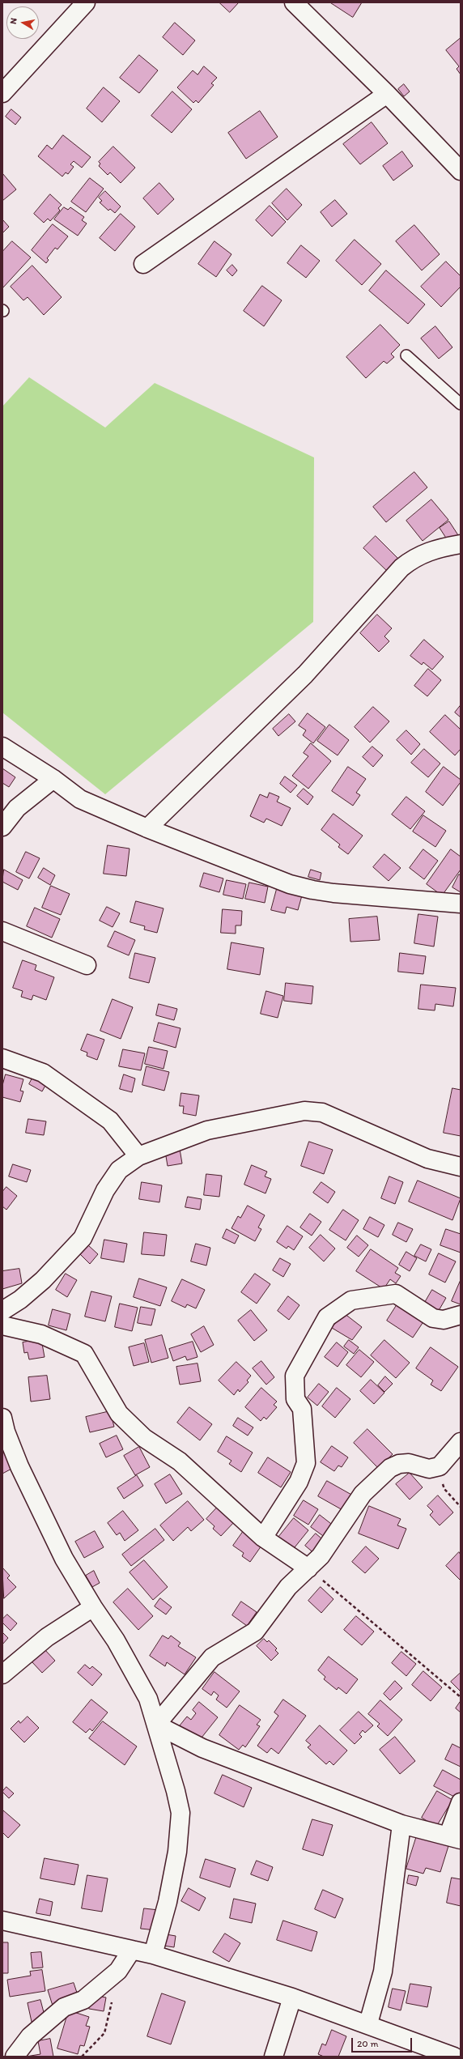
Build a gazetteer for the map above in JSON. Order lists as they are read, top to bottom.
{
  "scale_bar": "20 m",
  "north": "left"
}
